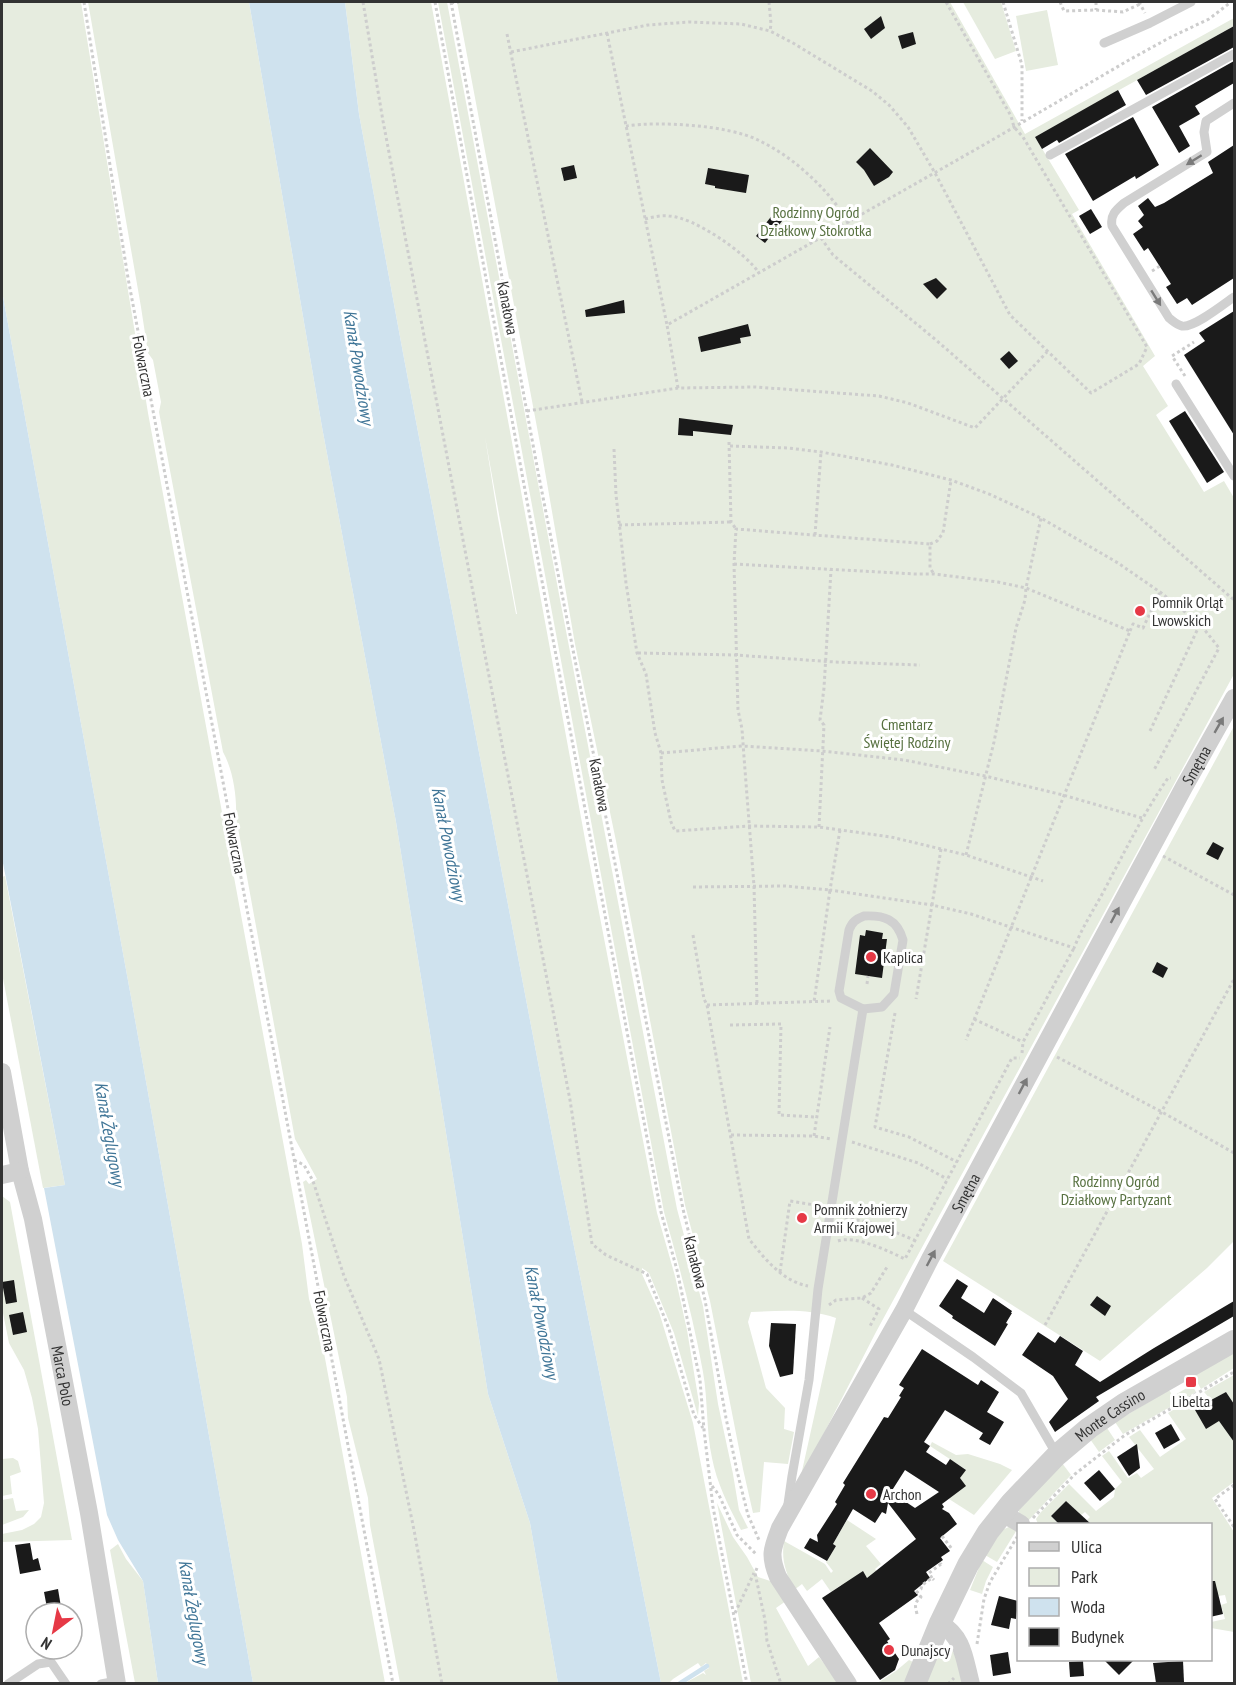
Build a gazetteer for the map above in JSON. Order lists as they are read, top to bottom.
{
  "streets": {
    "street": ["Smętna", "Marca Polo", "Monte Cassino"],
    "path": ["Kanałowa", "Folwarczna"]
  },
  "crossings": [
    ["Kanałowa", "Smętna"]
  ],
  "one_way": ["Smętna"],
  "water": ["Kanał Powodziowy", "Kanał Żeglugowy"],
  "parks": ["Rodzinny Ogród Działkowy Stokrotka", "Cmentarz Świętej Rodziny", "Rodzinny Ogród Działkowy Partyzant"],
  "places": {
    "other": [
      "Pomnik Orląt Lwowskich",
      "Kaplica",
      "Pomnik żołnierzy Armii Krajowej",
      "Archon",
      "Dunajscy"
    ],
    "transit": ["Libelta"]
  },
  "legend": [
    "Ulica",
    "Park",
    "Woda",
    "Budynek"
  ],
  "north": "bottom left"
}
